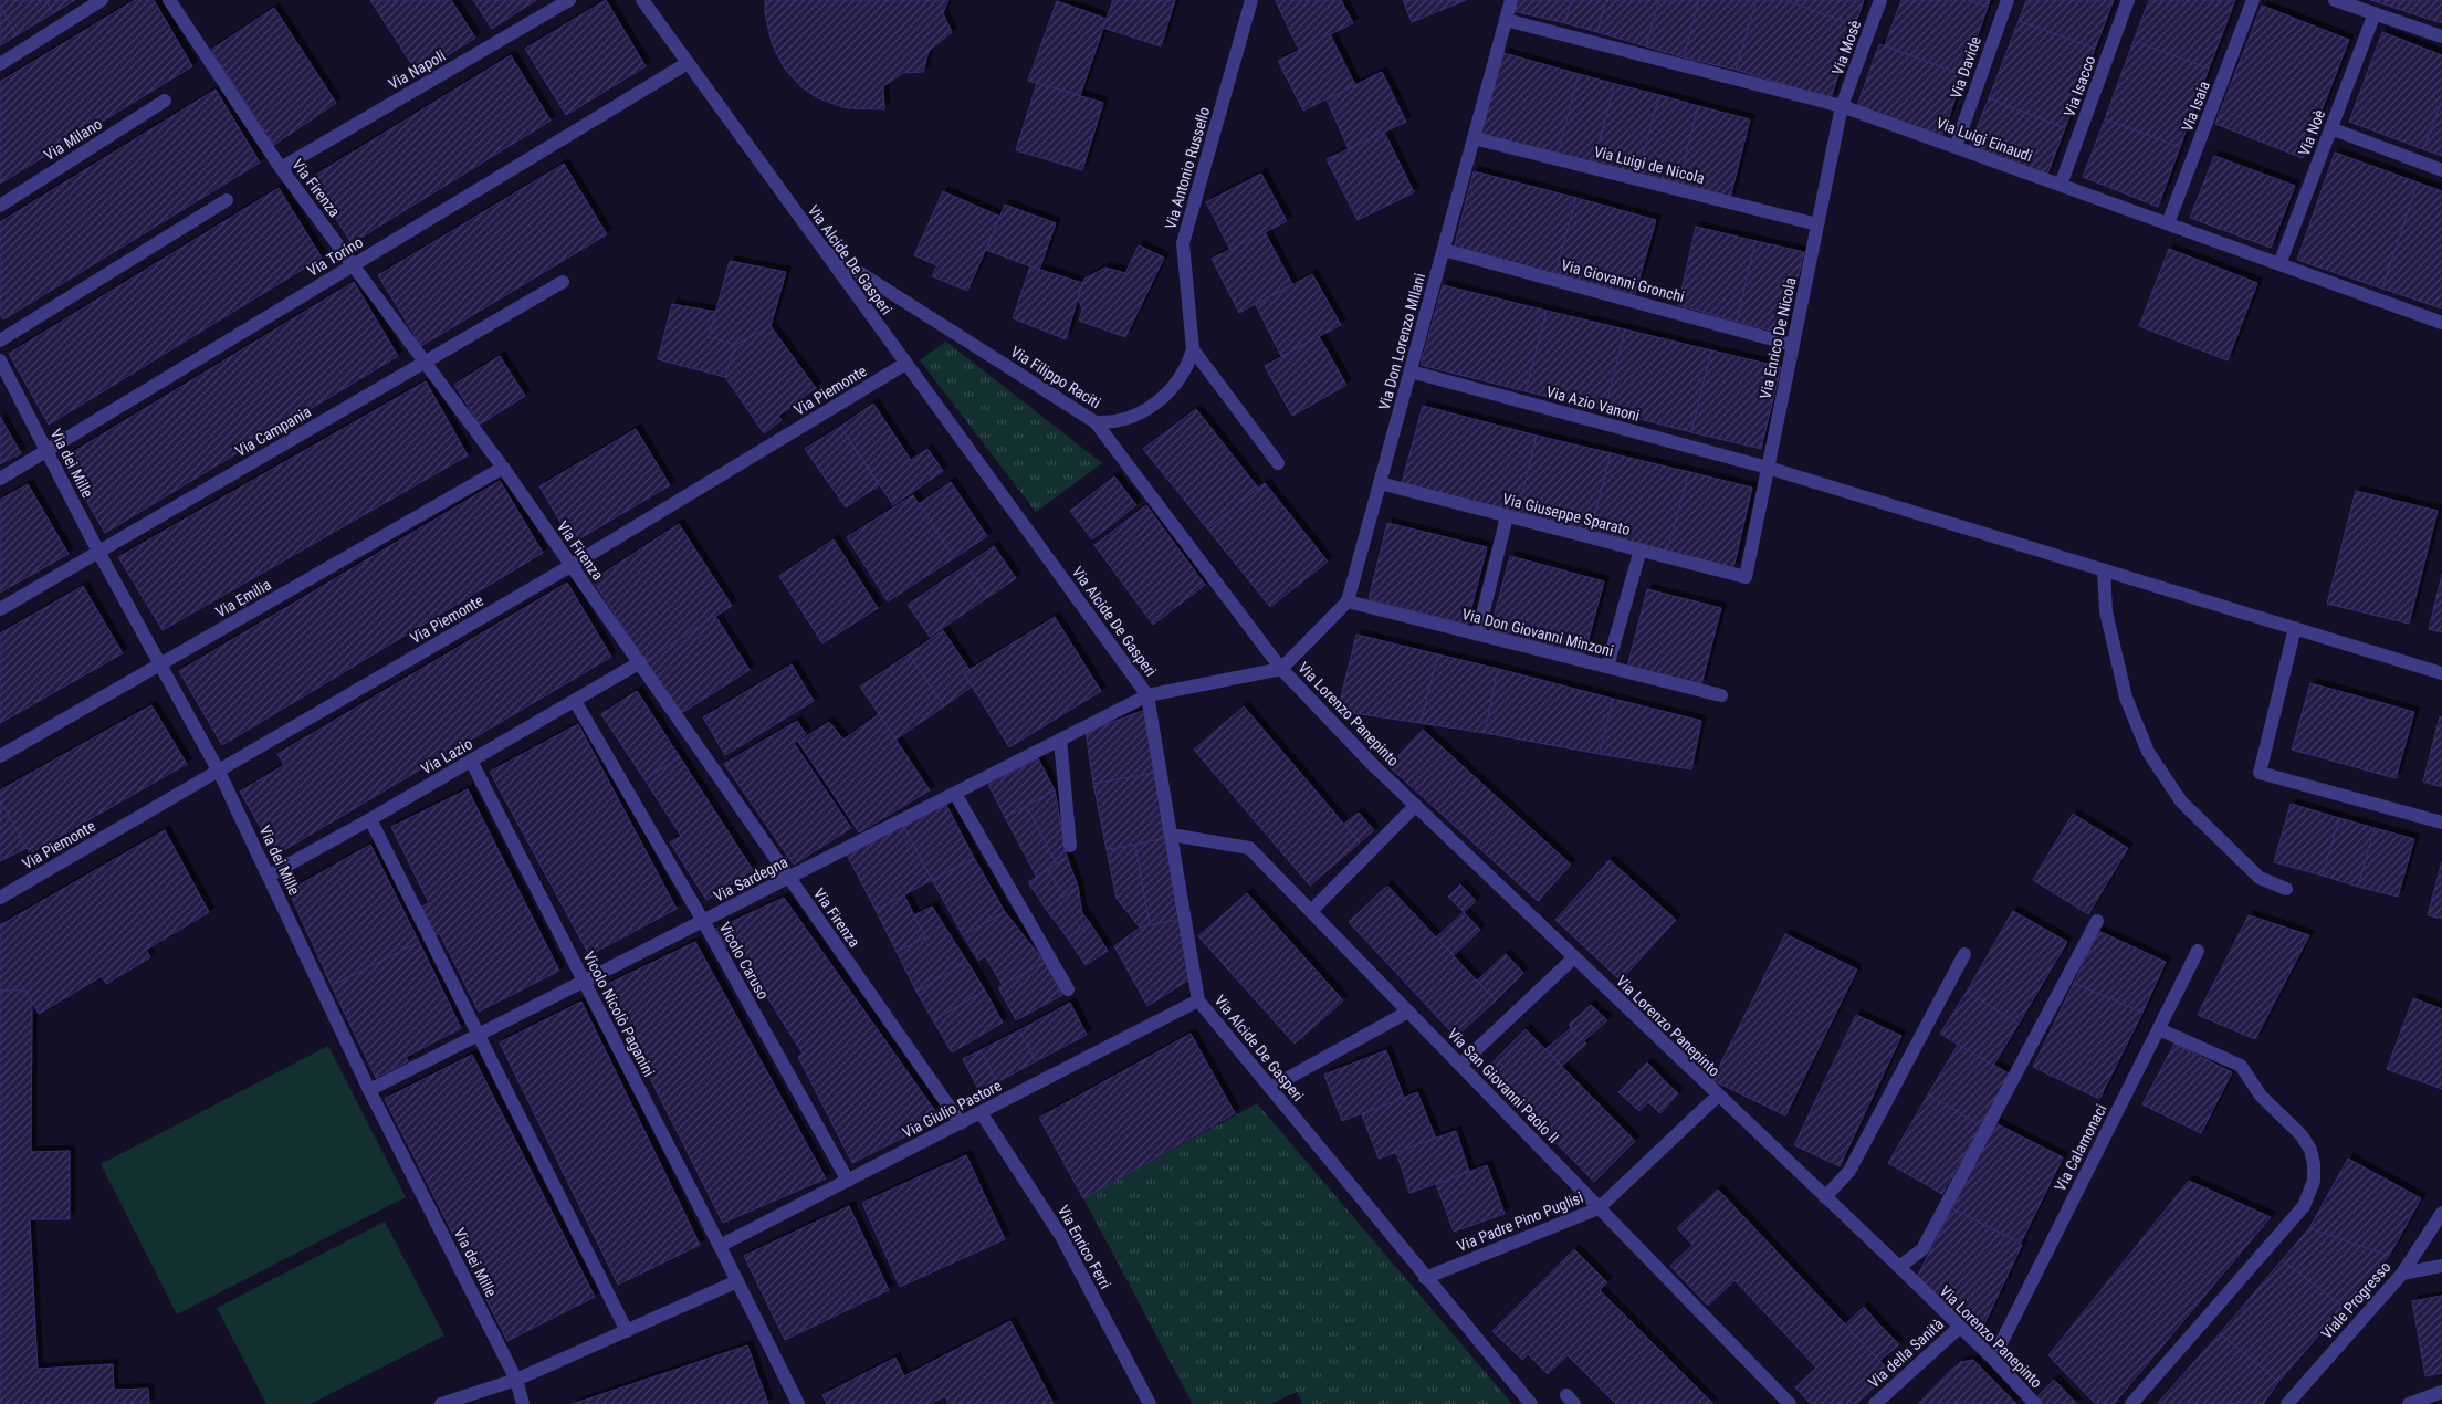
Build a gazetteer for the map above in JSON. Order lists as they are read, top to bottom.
{
  "streets": {
    "street": [
      "Via Mosè",
      "Via Davide",
      "Via Napoli",
      "Via Isacco",
      "Via Isaia",
      "Via Noè",
      "Via Milano",
      "Via Luigi Einaudi",
      "Via Luigi de Nicola",
      "Via Antonio Russello",
      "Via Firenza",
      "Via Torino",
      "Via Alcide De Gasperi",
      "Via Giovanni Gronchi",
      "Via Enrico De Nicola",
      "Via Don Lorenzo MIlani",
      "Via Filippo Raciti",
      "Via Piemonte",
      "Via Azio Vanoni",
      "Via Campania",
      "Via dei Mille",
      "Via Giuseppe Sparato",
      "Via Emilia",
      "Via Don Giovanni Minzoni",
      "Via Lorenzo Panepinto",
      "Via Lazio",
      "Via Sardegna",
      "Vicolo Caruso",
      "Vicolo Nicolò Paganini",
      "Via San Giovanni Paolo II",
      "Via Giulio Pastore",
      "Via Calamonaci",
      "Via Padre Pino Puglisi",
      "Via Enrico Ferri",
      "Viale Progresso",
      "Via della Sanità"
    ]
  },
  "crossings": [
    ["Via Mosè", "Via Luigi Einaudi"],
    ["Via Mosè", "Via Enrico De Nicola"],
    ["Via Davide", "Via Luigi Einaudi"],
    ["Via Napoli", "Via Firenza"],
    ["Via Isacco", "Via Luigi Einaudi"],
    ["Via Isaia", "Via Luigi Einaudi"],
    ["Via Noè", "Via Luigi Einaudi"],
    ["Via Luigi Einaudi", "Via Enrico De Nicola"],
    ["Via Luigi Einaudi", "Via Don Lorenzo MIlani"],
    ["Via Luigi de Nicola", "Via Enrico De Nicola"],
    ["Via Luigi de Nicola", "Via Don Lorenzo MIlani"],
    ["Via Antonio Russello", "Via Filippo Raciti"],
    ["Via Firenza", "Via Torino"],
    ["Via Firenza", "Via Piemonte"],
    ["Via Firenza", "Via Campania"],
    ["Via Firenza", "Via Emilia"],
    ["Via Firenza", "Via Lazio"],
    ["Via Firenza", "Via Sardegna"],
    ["Via Firenza", "Via Giulio Pastore"],
    ["Via Torino", "Via Alcide De Gasperi"],
    ["Via Torino", "Via dei Mille"],
    ["Via Alcide De Gasperi", "Via Filippo Raciti"],
    ["Via Alcide De Gasperi", "Via Piemonte"],
    ["Via Alcide De Gasperi", "Via Sardegna"],
    ["Via Alcide De Gasperi", "Via San Giovanni Paolo II"],
    ["Via Alcide De Gasperi", "Via Giulio Pastore"],
    ["Via Alcide De Gasperi", "Via Padre Pino Puglisi"],
    ["Via Giovanni Gronchi", "Via Enrico De Nicola"],
    ["Via Giovanni Gronchi", "Via Don Lorenzo MIlani"],
    ["Via Enrico De Nicola", "Via Azio Vanoni"],
    ["Via Enrico De Nicola", "Via Giuseppe Sparato"],
    ["Via Don Lorenzo MIlani", "Via Filippo Raciti"],
    ["Via Don Lorenzo MIlani", "Via Azio Vanoni"],
    ["Via Don Lorenzo MIlani", "Via Giuseppe Sparato"],
    ["Via Don Lorenzo MIlani", "Via Don Giovanni Minzoni"],
    ["Via Don Lorenzo MIlani", "Via Lorenzo Panepinto"],
    ["Via Don Lorenzo MIlani", "Via Sardegna"],
    ["Via Filippo Raciti", "Via Lorenzo Panepinto"],
    ["Via Filippo Raciti", "Via Sardegna"],
    ["Via Piemonte", "Via dei Mille"],
    ["Via Campania", "Via dei Mille"],
    ["Via dei Mille", "Via Emilia"],
    ["Via dei Mille", "Via Lazio"],
    ["Via dei Mille", "Via Sardegna"],
    ["Via Lorenzo Panepinto", "Via Sardegna"],
    ["Via Lorenzo Panepinto", "Via Calamonaci"],
    ["Via Lorenzo Panepinto", "Via Padre Pino Puglisi"],
    ["Via Lorenzo Panepinto", "Via della Sanità"],
    ["Via Lazio", "Vicolo Caruso"],
    ["Via Lazio", "Vicolo Nicolò Paganini"],
    ["Via Sardegna", "Vicolo Caruso"],
    ["Via Sardegna", "Vicolo Nicolò Paganini"],
    ["Vicolo Caruso", "Via Giulio Pastore"],
    ["Vicolo Nicolò Paganini", "Via Giulio Pastore"],
    ["Via San Giovanni Paolo II", "Via Padre Pino Puglisi"],
    ["Via Giulio Pastore", "Via Enrico Ferri"]
  ]
}
